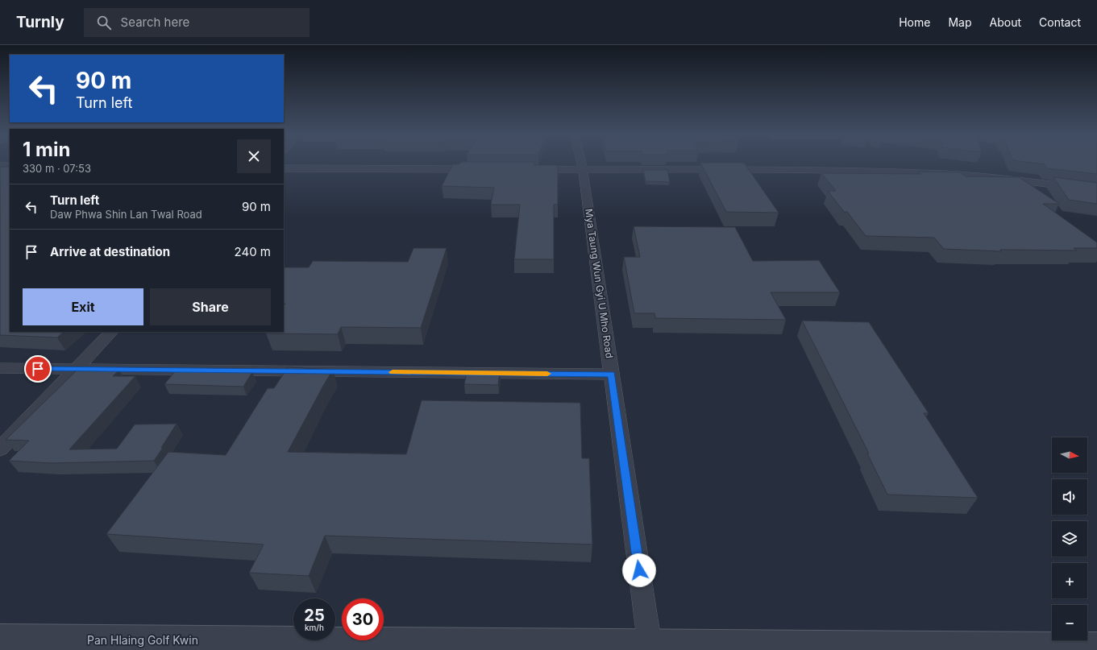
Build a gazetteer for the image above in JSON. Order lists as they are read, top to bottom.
{
  "streets": {
    "street": ["Mya Taung Wun Gyi U Mho Road", "Pan Hlaing Golf Kwin"]
  },
  "crossings": [
    ["Mya Taung Wun Gyi U Mho Road", "Pan Hlaing Golf Kwin"]
  ],
  "north": "right",
  "page": {
    "header": "Turnly",
    "search": "Search here",
    "nav": [
      "Home",
      "Map",
      "About",
      "Contact"
    ],
    "turn": ["90 m", "Turn left"],
    "heading": ["1 min", "330 m · 07:53"],
    "list": [
      {
        "name": "Turn left",
        "note": "Daw Phwa Shin Lan Twal Road",
        "value": "90 m"
      },
      {
        "name": "Arrive at destination",
        "value": "240 m"
      }
    ],
    "buttons": ["Exit", "Share"],
    "map_buttons": ["+", "−"],
    "speed": "25 km/h",
    "limit": "30"
  }
}
